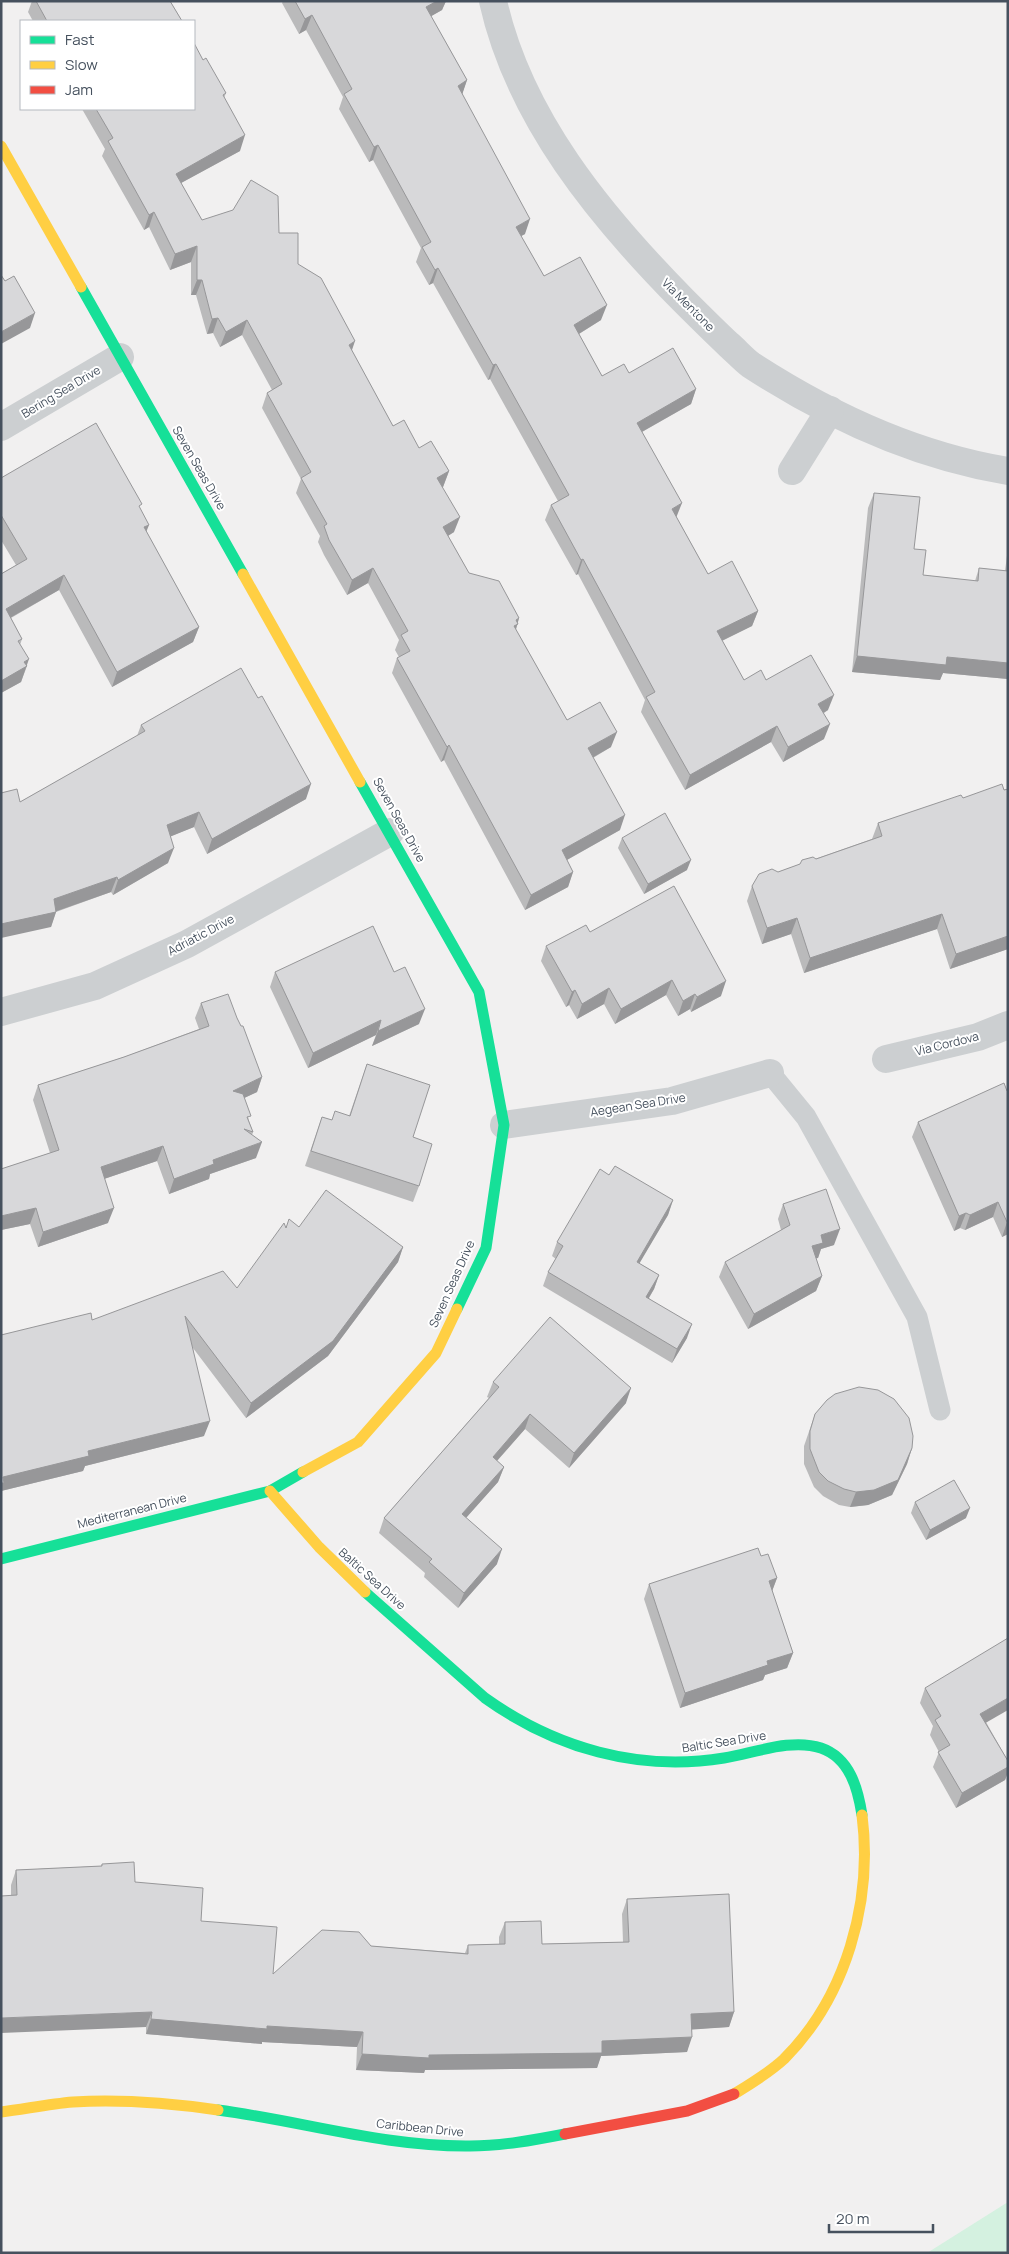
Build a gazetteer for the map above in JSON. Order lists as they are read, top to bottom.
{
  "streets": {
    "street": [
      "Via Mentone",
      "Bering Sea Drive",
      "Seven Seas Drive",
      "Adriatic Drive",
      "Via Cordova",
      "Aegean Sea Drive",
      "Mediterranean Drive",
      "Baltic Sea Drive",
      "Caribbean Drive"
    ]
  },
  "crossings": [
    ["Bering Sea Drive", "Seven Seas Drive"],
    ["Seven Seas Drive", "Adriatic Drive"],
    ["Seven Seas Drive", "Aegean Sea Drive"],
    ["Seven Seas Drive", "Mediterranean Drive"],
    ["Seven Seas Drive", "Baltic Sea Drive"],
    ["Mediterranean Drive", "Baltic Sea Drive"],
    ["Baltic Sea Drive", "Caribbean Drive"]
  ],
  "legend": ["Fast", "Slow", "Jam"],
  "scale_bar": "20 m"
}
